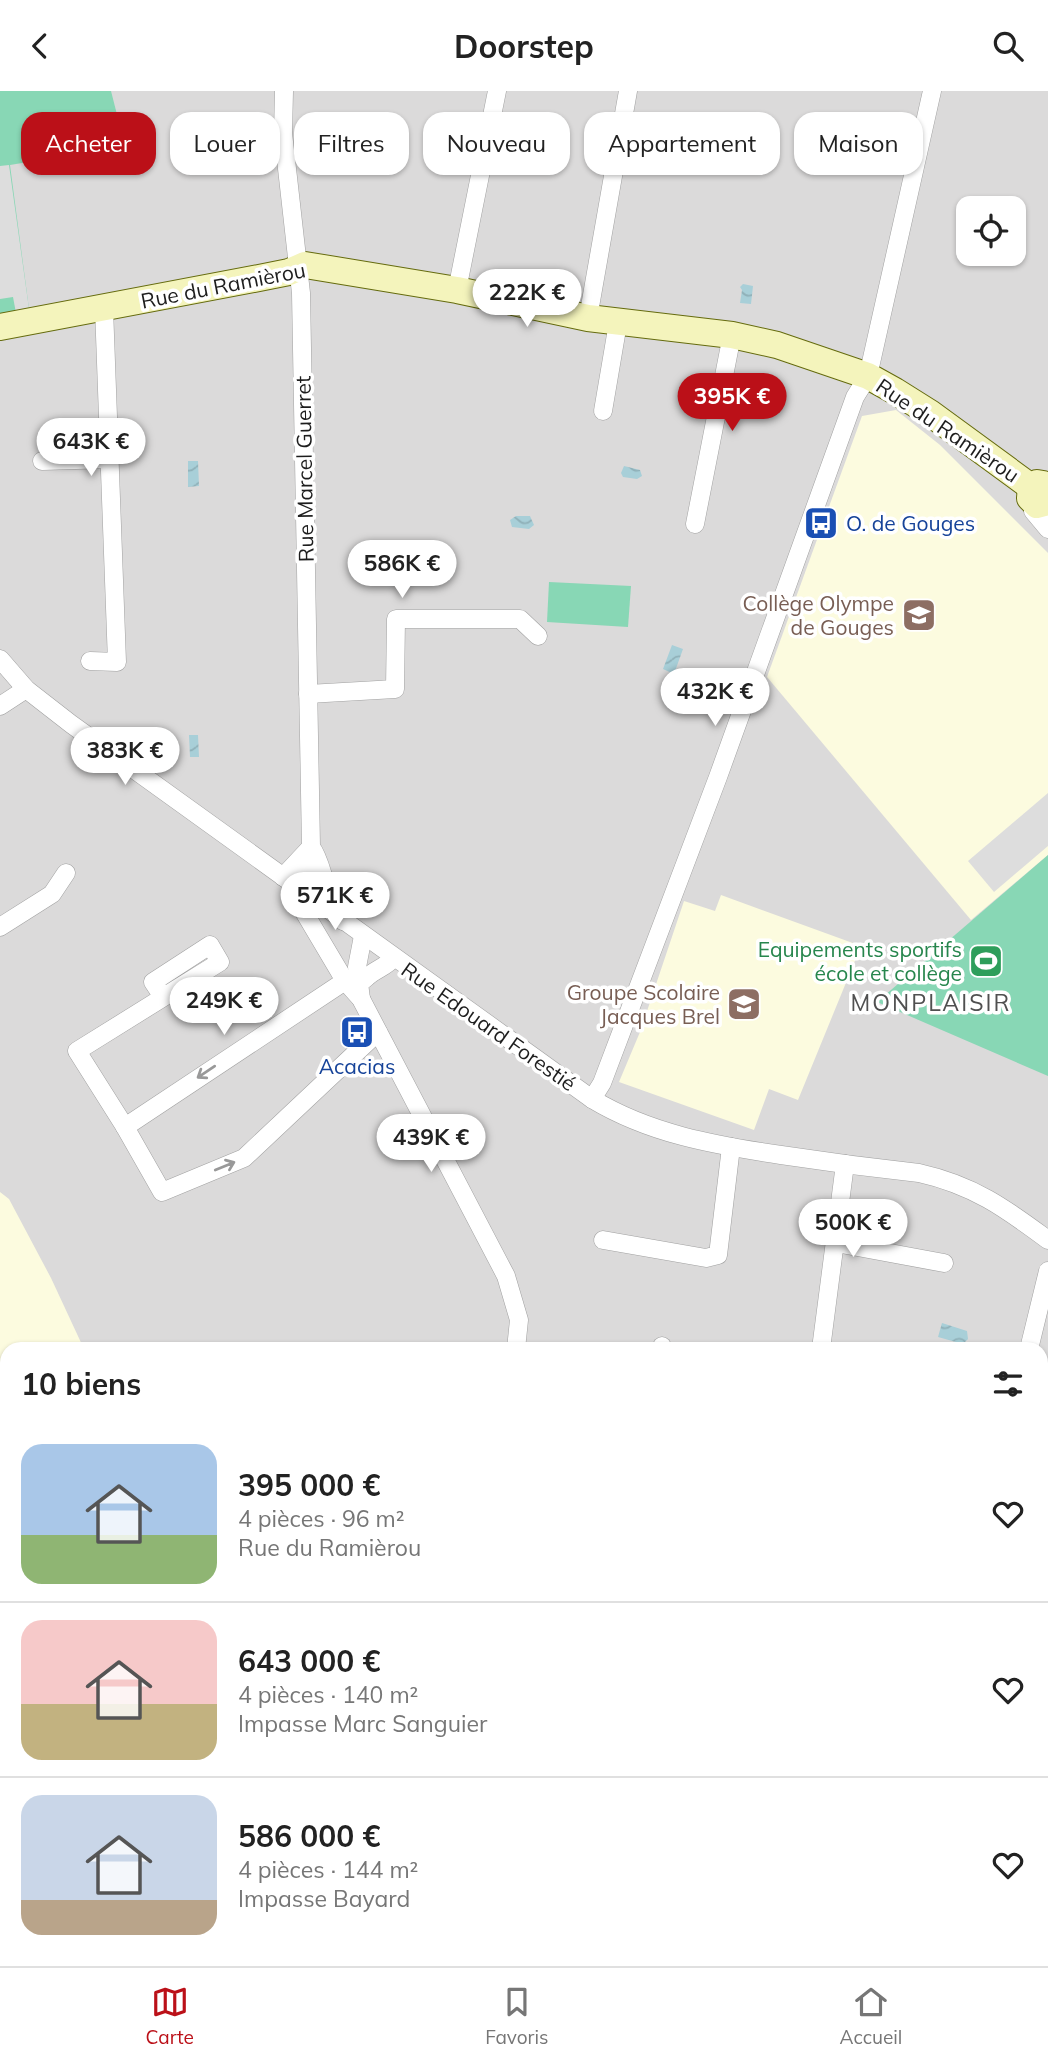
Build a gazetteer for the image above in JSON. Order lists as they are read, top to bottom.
{
  "streets": {
    "street": ["Rue du Ramièrou", "Rue Marcel Guerret", "Rue Edouard Forestié"]
  },
  "crossings": [
    ["Rue du Ramièrou", "Rue Marcel Guerret"],
    ["Rue Marcel Guerret", "Rue Edouard Forestié"]
  ],
  "districts": ["MONPLAISIR"],
  "places": {
    "bus stop": ["O. de Gouges", "Acacias"],
    "school or university": ["Collège Olympe de Gouges", "Groupe Scolaire Jacques Brel"],
    "sports": ["Equipements sportifs école et collège"]
  },
  "page": {
    "header": "Doorstep",
    "chip": [
      "Acheter",
      "Louer",
      "Filtres",
      "Nouveau",
      "Appartement",
      "Maison"
    ],
    "price": [
      "222K €",
      "395K €",
      "643K €",
      "586K €",
      "432K €",
      "383K €",
      "571K €",
      "249K €",
      "439K €",
      "500K €"
    ],
    "heading": "10 biens",
    "list": [
      {
        "name": "395 000 €",
        "note": "4 pièces · 96 m² · Rue du Ramièrou"
      },
      {
        "name": "643 000 €",
        "note": "4 pièces · 140 m² · Impasse Marc Sanguier"
      },
      {
        "name": "586 000 €",
        "note": "4 pièces · 144 m² · Impasse Bayard"
      }
    ],
    "tabs": ["Carte", "Favoris", "Accueil"]
  }
}
